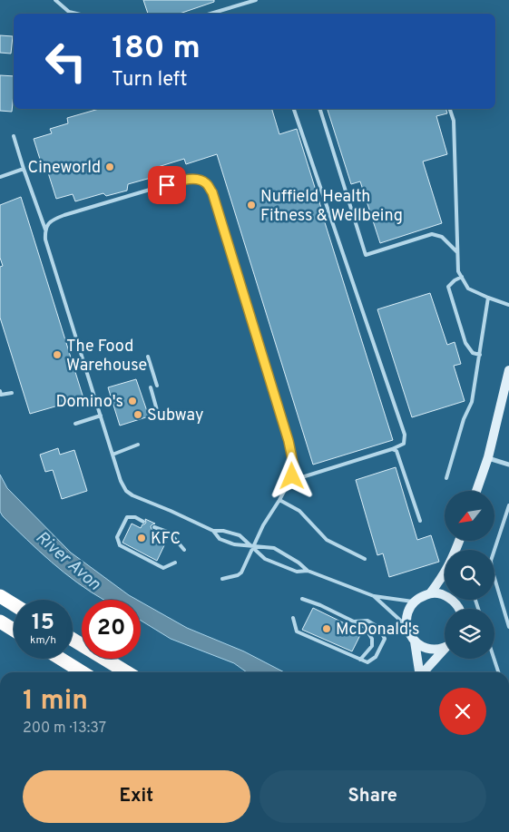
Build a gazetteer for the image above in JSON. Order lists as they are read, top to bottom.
{
  "water": ["River Avon"],
  "places": [
    "Cineworld",
    "Nuffield Health Fitness & Wellbeing",
    "The Food Warehouse",
    "Domino's",
    "Subway",
    "KFC",
    "McDonald's"
  ],
  "north": "bottom left",
  "page": {
    "turn": ["180 m", "Turn left"],
    "speed": "15 km/h",
    "limit": "20",
    "heading": ["1 min", "200 m · 13:37"],
    "buttons": ["Exit", "Share"]
  }
}
